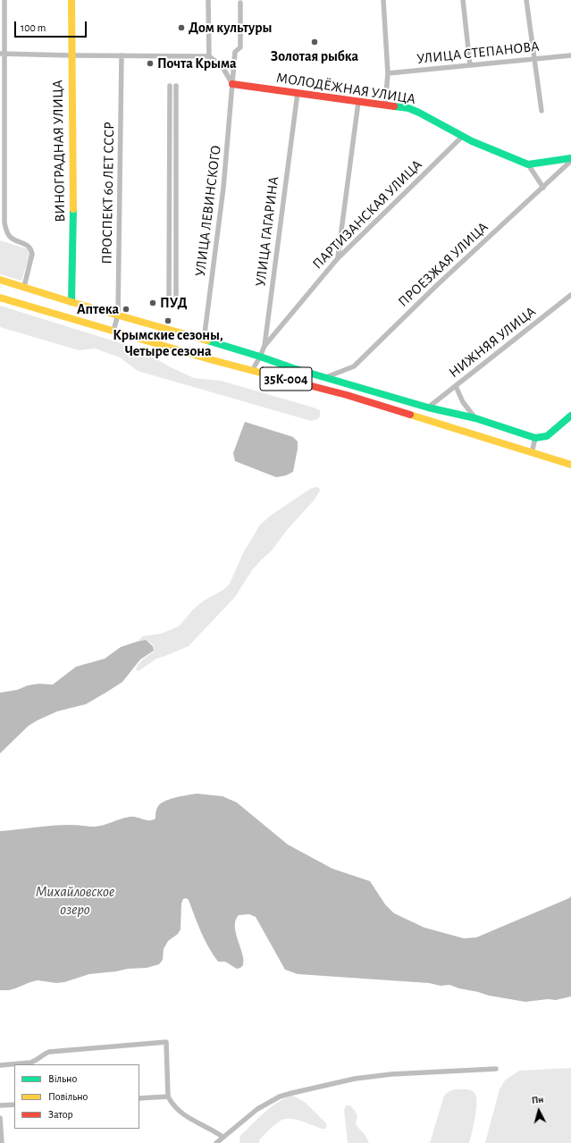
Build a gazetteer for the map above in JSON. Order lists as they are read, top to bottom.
{
  "streets": {
    "street": [
      "УЛИЦА СТЕПАНОВА",
      "МОЛОДЁЖНАЯ УЛИЦА",
      "ВИНОГРАДНАЯ УЛИЦА",
      "ПРОСПЕКТ 60 ЛЕТ СССР",
      "УЛИЦА ЛЕВИНСКОГО",
      "ПАРТИЗАНСКАЯ УЛИЦА",
      "УЛИЦА ГАГАРИНА",
      "ПРОЕЗЖАЯ УЛИЦА",
      "НИЖНЯЯ УЛИЦА",
      "35К-004"
    ]
  },
  "crossings": [
    ["МОЛОДЁЖНАЯ УЛИЦА", "УЛИЦА ЛЕВИНСКОГО"],
    ["МОЛОДЁЖНАЯ УЛИЦА", "ПАРТИЗАНСКАЯ УЛИЦА"],
    ["МОЛОДЁЖНАЯ УЛИЦА", "УЛИЦА ГАГАРИНА"],
    ["ПРОСПЕКТ 60 ЛЕТ СССР", "35К-004"],
    ["ПАРТИЗАНСКАЯ УЛИЦА", "УЛИЦА ГАГАРИНА"],
    ["УЛИЦА ГАГАРИНА", "35К-004"]
  ],
  "water": ["Михайловское озеро"],
  "places": [
    "Дом культуры",
    "Золотая рыбка",
    "Почта Крыма",
    "ПУД",
    "Аптека",
    "Крымские сезоны, Четыре сезона"
  ],
  "legend": ["Вільно", "Повільно", "Затор"],
  "scale_bar": "100 m",
  "north": "top"
}
